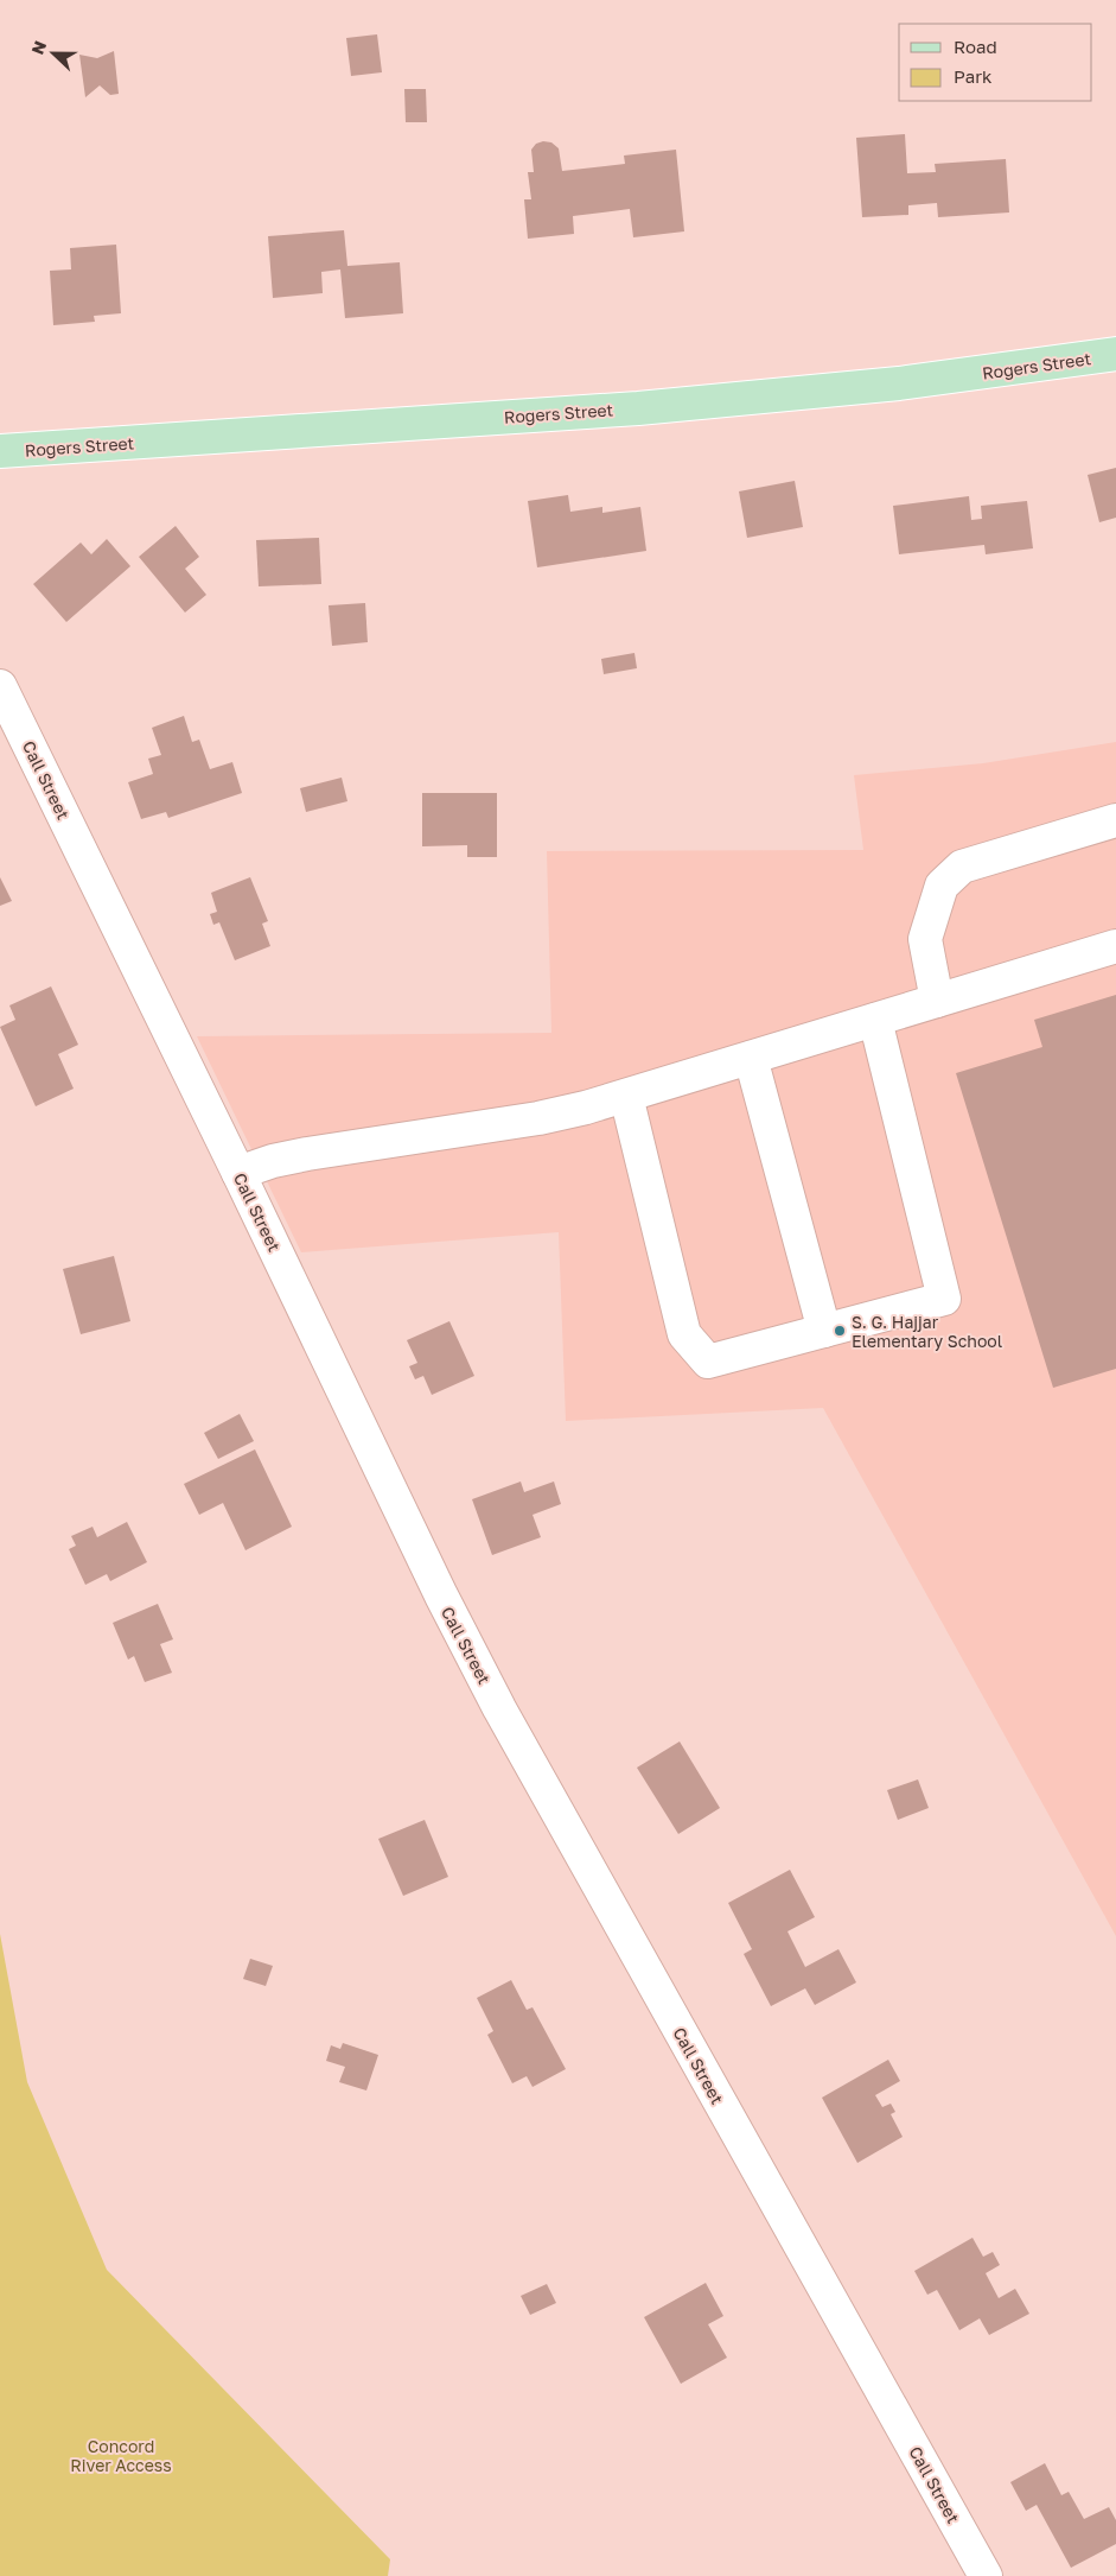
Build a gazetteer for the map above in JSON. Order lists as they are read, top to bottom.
{
  "streets": {
    "main road": ["Rogers Street"],
    "street": ["Call Street"]
  },
  "parks": ["Concord River Access"],
  "places": ["S. G. Hajjar Elementary School"],
  "legend": ["Road", "Park"],
  "north": "left"
}
